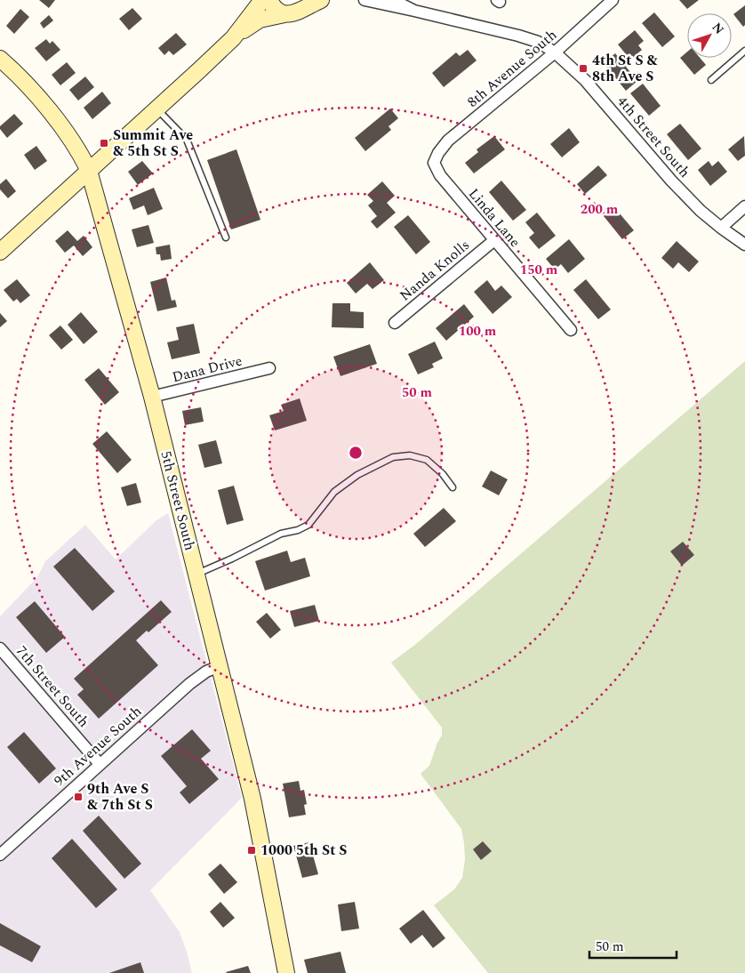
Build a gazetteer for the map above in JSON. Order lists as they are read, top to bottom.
{
  "streets": {
    "street": [
      "8th Avenue South",
      "4th Street South",
      "Linda Lane",
      "Nanda Knolls",
      "Dana Drive",
      "5th Street South",
      "7th Street South",
      "9th Avenue South"
    ]
  },
  "crossings": [
    ["8th Avenue South", "4th Street South"],
    ["8th Avenue South", "Linda Lane"],
    ["Linda Lane", "Nanda Knolls"],
    ["Dana Drive", "5th Street South"],
    ["5th Street South", "9th Avenue South"],
    ["7th Street South", "9th Avenue South"]
  ],
  "places": {
    "transit": [
      "4th St S & 8th Ave S",
      "Summit Ave & 5th St S",
      "9th Ave S & 7th St S",
      "1000 5th St S"
    ]
  },
  "scale_bar": "50 m",
  "north": "top right",
  "rings": [
    "200 m",
    "150 m",
    "100 m",
    "50 m"
  ]
}
